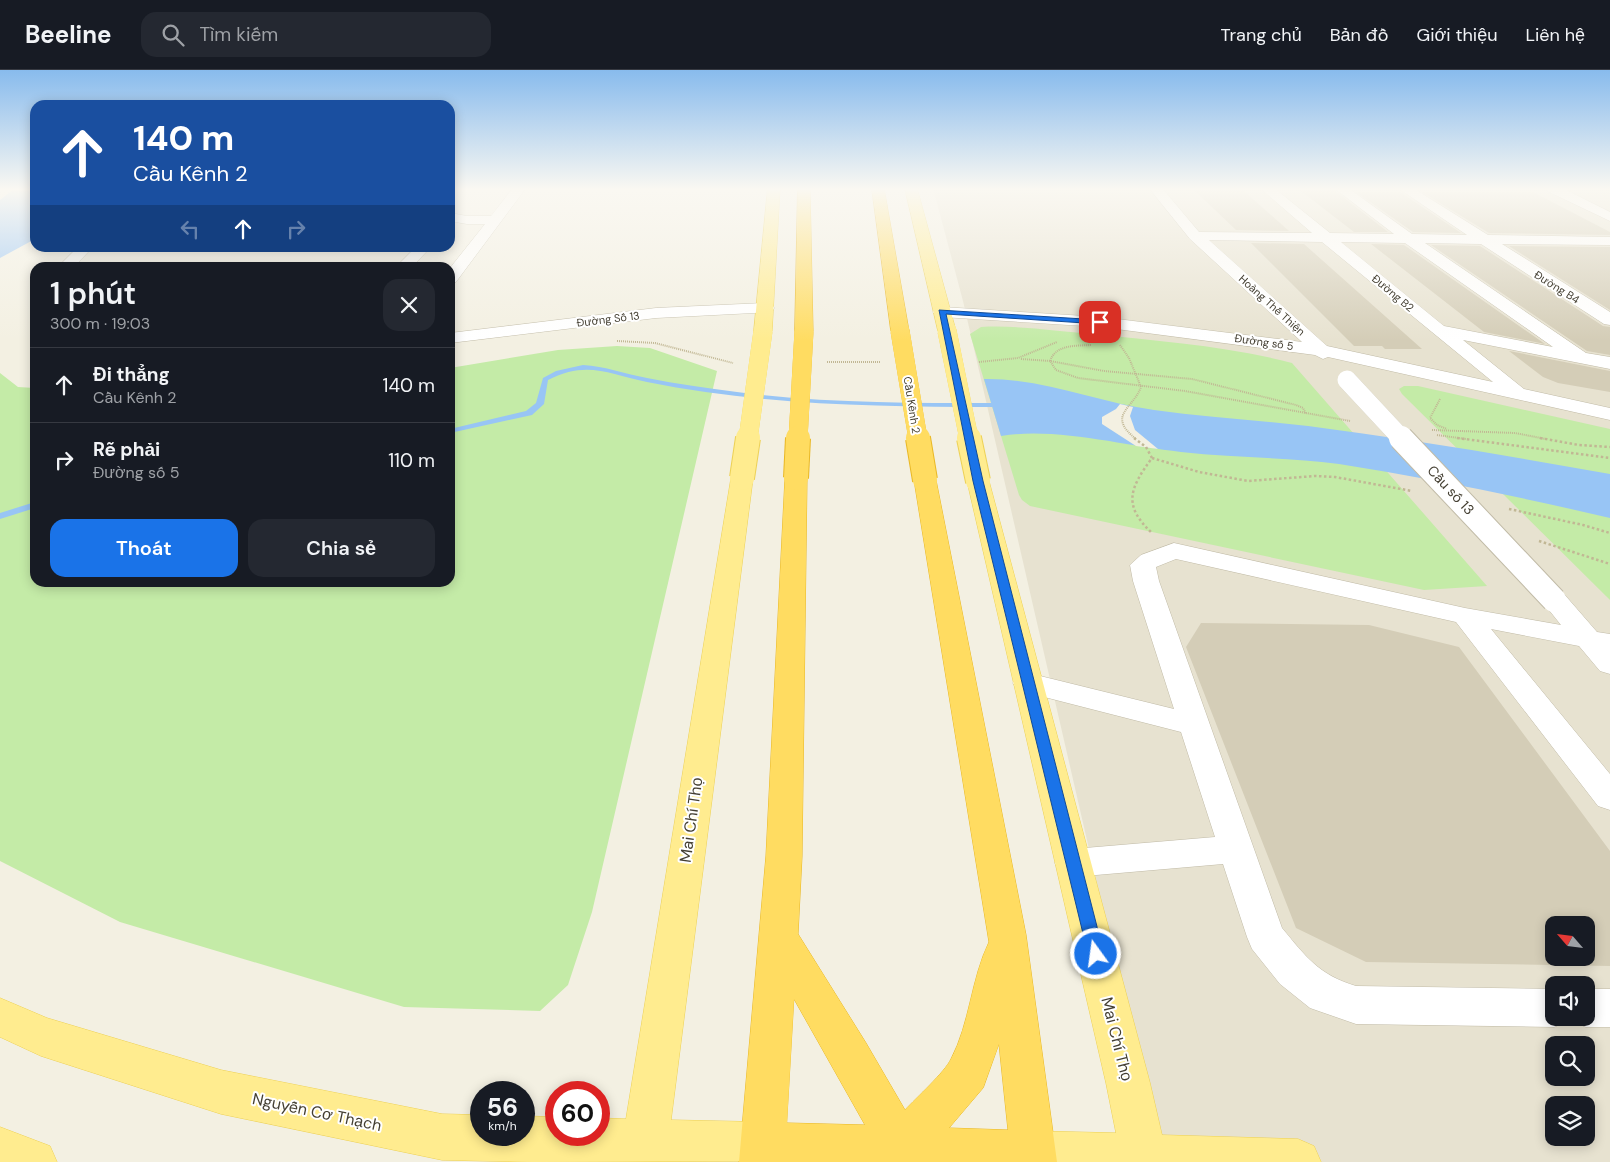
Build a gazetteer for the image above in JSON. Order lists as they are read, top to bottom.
{
  "streets": {
    "highway": ["Cầu Kênh 2"],
    "main road": ["Mai Chí Thọ", "Nguyễn Cơ Thạch"],
    "street": [
      "Đường B4",
      "Đường B2",
      "Hoàng Thế Thiện",
      "Đường Số 13",
      "Đường số 5",
      "Cầu số 13"
    ]
  },
  "crossings": [
    ["Đường B2", "Đường số 5"],
    ["Hoàng Thế Thiện", "Đường số 5"],
    ["Hoàng Thế Thiện", "Cầu số 13"],
    ["Đường Số 13", "Mai Chí Thọ"],
    ["Đường số 5", "Mai Chí Thọ"],
    ["Mai Chí Thọ", "Nguyễn Cơ Thạch"]
  ],
  "north": "top left",
  "page": {
    "header": "Beeline",
    "search": "Tìm kiếm",
    "nav": [
      "Trang chủ",
      "Bản đồ",
      "Giới thiệu",
      "Liên hệ"
    ],
    "turn": ["140 m", "Cầu Kênh 2"],
    "heading": ["1 phút", "300 m · 19:03"],
    "list": [
      {
        "name": "Đi thẳng",
        "note": "Cầu Kênh 2",
        "value": "140 m"
      },
      {
        "name": "Rẽ phải",
        "note": "Đường số 5",
        "value": "110 m"
      }
    ],
    "buttons": ["Thoát", "Chia sẻ"],
    "speed": "56 km/h",
    "limit": "60"
  }
}
